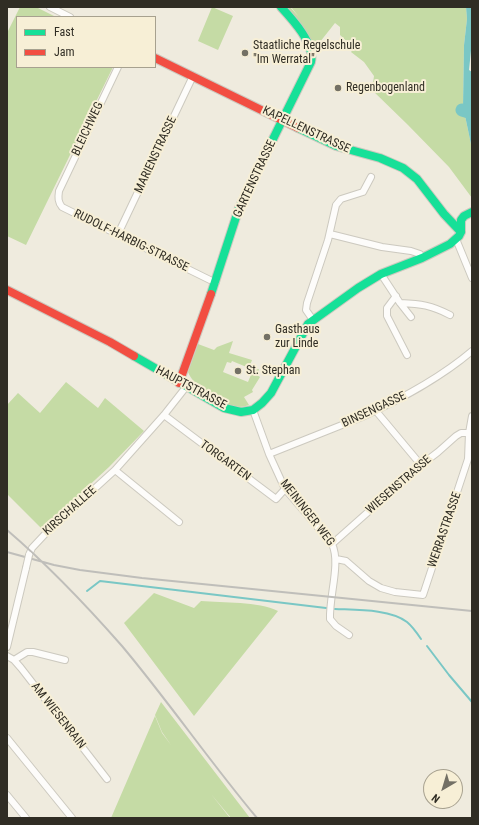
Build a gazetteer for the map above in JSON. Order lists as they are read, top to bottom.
{
  "streets": {
    "street": [
      "BLEICHWEG",
      "KAPELLENSTRASSE",
      "MARIENSTRASSE",
      "GARTENSTRASSE",
      "RUDOLF-HARBIG-STRASSE",
      "HAUPTSTRASSE",
      "BINSENGASSE",
      "TORGARTEN",
      "WIESENSTRASSE",
      "KIRSCHALLEE",
      "MEININGER WEG",
      "WERRASTRASSE",
      "AM WIESENRAIN"
    ]
  },
  "crossings": [
    ["BLEICHWEG", "RUDOLF-HARBIG-STRASSE"],
    ["KAPELLENSTRASSE", "MARIENSTRASSE"],
    ["KAPELLENSTRASSE", "GARTENSTRASSE"],
    ["MARIENSTRASSE", "RUDOLF-HARBIG-STRASSE"],
    ["GARTENSTRASSE", "RUDOLF-HARBIG-STRASSE"],
    ["GARTENSTRASSE", "HAUPTSTRASSE"],
    ["GARTENSTRASSE", "KIRSCHALLEE"],
    ["HAUPTSTRASSE", "KIRSCHALLEE"],
    ["HAUPTSTRASSE", "MEININGER WEG"],
    ["BINSENGASSE", "MEININGER WEG"],
    ["TORGARTEN", "KIRSCHALLEE"],
    ["TORGARTEN", "MEININGER WEG"],
    ["WIESENSTRASSE", "MEININGER WEG"],
    ["WIESENSTRASSE", "WERRASTRASSE"],
    ["MEININGER WEG", "WERRASTRASSE"]
  ],
  "places": [
    "Staatliche Regelschule \"Im Werratal\"",
    "Regenbogenland",
    "Gasthaus zur Linde",
    "St. Stephan"
  ],
  "legend": ["Fast", "Jam"],
  "north": "bottom left"
}
